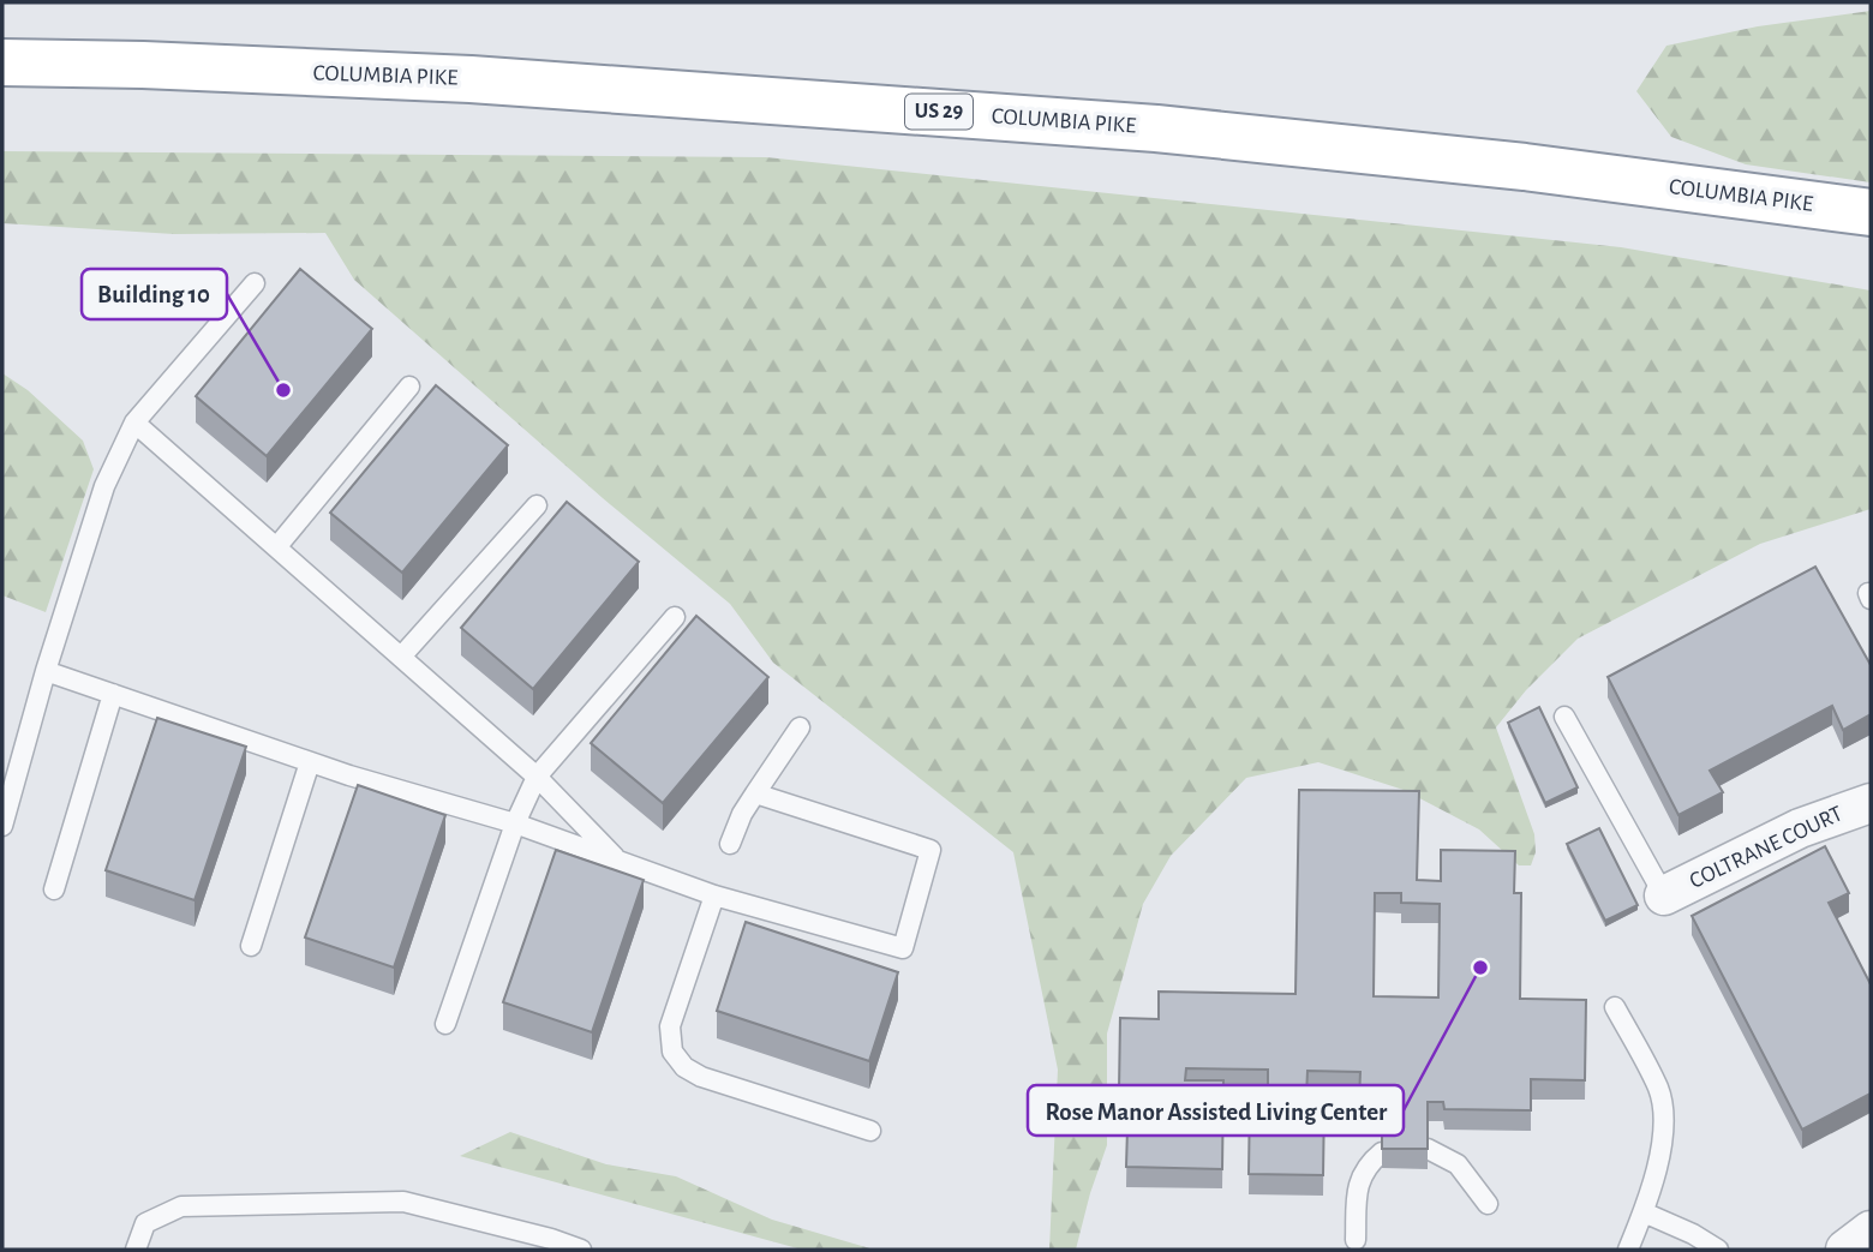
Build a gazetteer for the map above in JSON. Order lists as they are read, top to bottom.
{
  "streets": {
    "highway": ["COLUMBIA PIKE", "US 29"],
    "street": ["COLTRANE COURT"]
  },
  "places": ["Building 10", "Rose Manor Assisted Living Center"]
}
